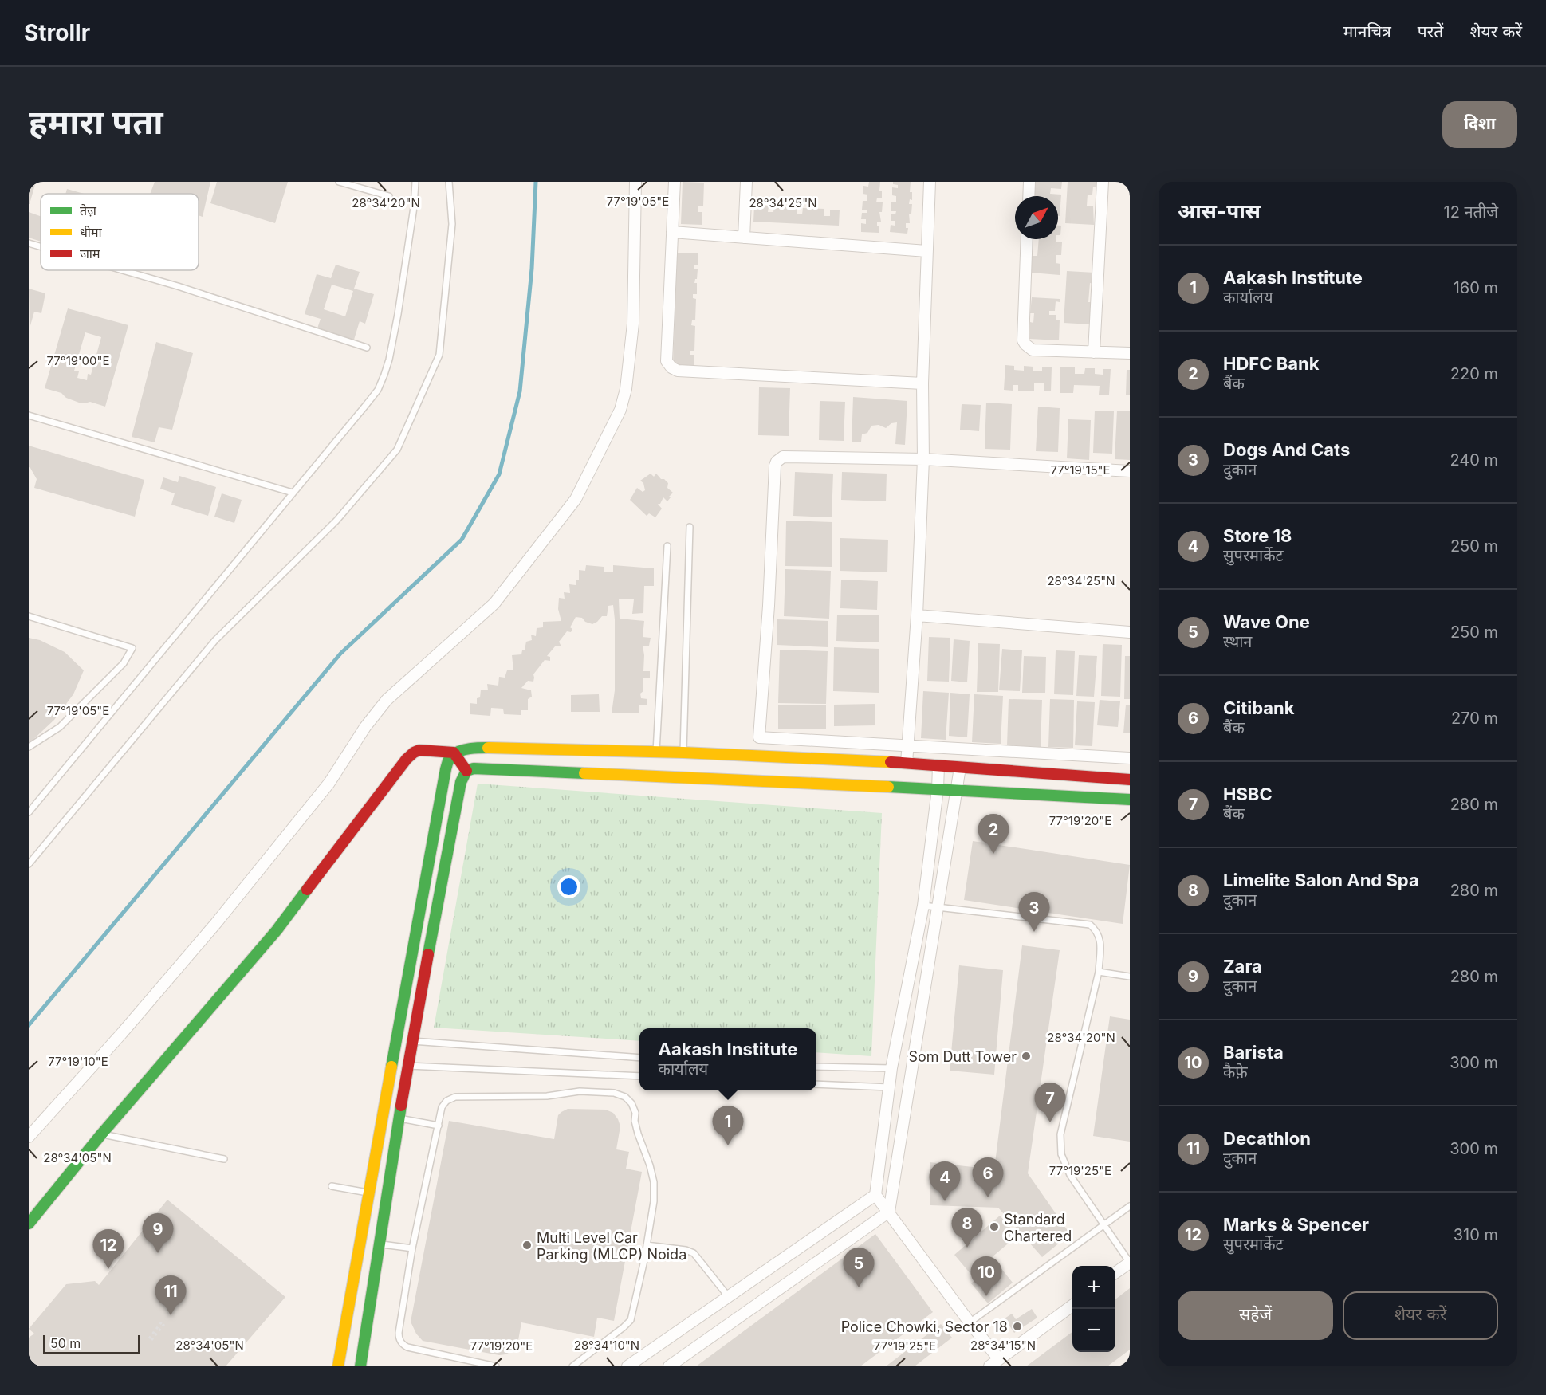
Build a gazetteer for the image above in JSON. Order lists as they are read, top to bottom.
{
  "places": [
    "Som Dutt Tower",
    "Standard Chartered",
    "Multi Level Car Parking (MLCP) Noida",
    "Police Chowki, Sector 18"
  ],
  "legend": ["तेज़", "धीमा", "जाम"],
  "scale_bar": "50 m",
  "north": "top right",
  "page": {
    "header": "Strollr",
    "nav": ["मानचित्र", "परतें", "शेयर करें"],
    "title": "हमारा पता",
    "buttons": [
      "दिशा",
      ["सहेजें", "शेयर करें"]
    ],
    "heading": ["आस-पास", "12 नतीजे"],
    "list": [
      {
        "mark": "1",
        "name": "Aakash Institute",
        "note": "कार्यालय",
        "value": "160 m"
      },
      {
        "mark": "2",
        "name": "HDFC Bank",
        "note": "बैंक",
        "value": "220 m"
      },
      {
        "mark": "3",
        "name": "Dogs And Cats",
        "note": "दुकान",
        "value": "240 m"
      },
      {
        "mark": "4",
        "name": "Store 18",
        "note": "सुपरमार्केट",
        "value": "250 m"
      },
      {
        "mark": "5",
        "name": "Wave One",
        "note": "स्थान",
        "value": "250 m"
      },
      {
        "mark": "6",
        "name": "Citibank",
        "note": "बैंक",
        "value": "270 m"
      },
      {
        "mark": "7",
        "name": "HSBC",
        "note": "बैंक",
        "value": "280 m"
      },
      {
        "mark": "8",
        "name": "Limelite Salon And Spa",
        "note": "दुकान",
        "value": "280 m"
      },
      {
        "mark": "9",
        "name": "Zara",
        "note": "दुकान",
        "value": "280 m"
      },
      {
        "mark": "10",
        "name": "Barista",
        "note": "कैफ़े",
        "value": "300 m"
      },
      {
        "mark": "11",
        "name": "Decathlon",
        "note": "दुकान",
        "value": "300 m"
      },
      {
        "mark": "12",
        "name": "Marks & Spencer",
        "note": "सुपरमार्केट",
        "value": "310 m"
      }
    ],
    "pins": [
      "2",
      "3",
      "7",
      "1",
      "6",
      "4",
      "8",
      "9",
      "12",
      "5",
      "10",
      "11"
    ],
    "popup": ["Aakash Institute", "कार्यालय"],
    "map_buttons": ["+", "−"],
    "scale": "50 m"
  },
  "coordinates": [
    "77°19'05\"E",
    "28°34'20\"N",
    "28°34'25\"N",
    "77°19'00\"E",
    "77°19'15\"E",
    "77°19'20\"E",
    "77°19'10\"E",
    "28°34'05\"N",
    "77°19'25\"E",
    "28°34'10\"N",
    "28°34'15\"N"
  ]
}
